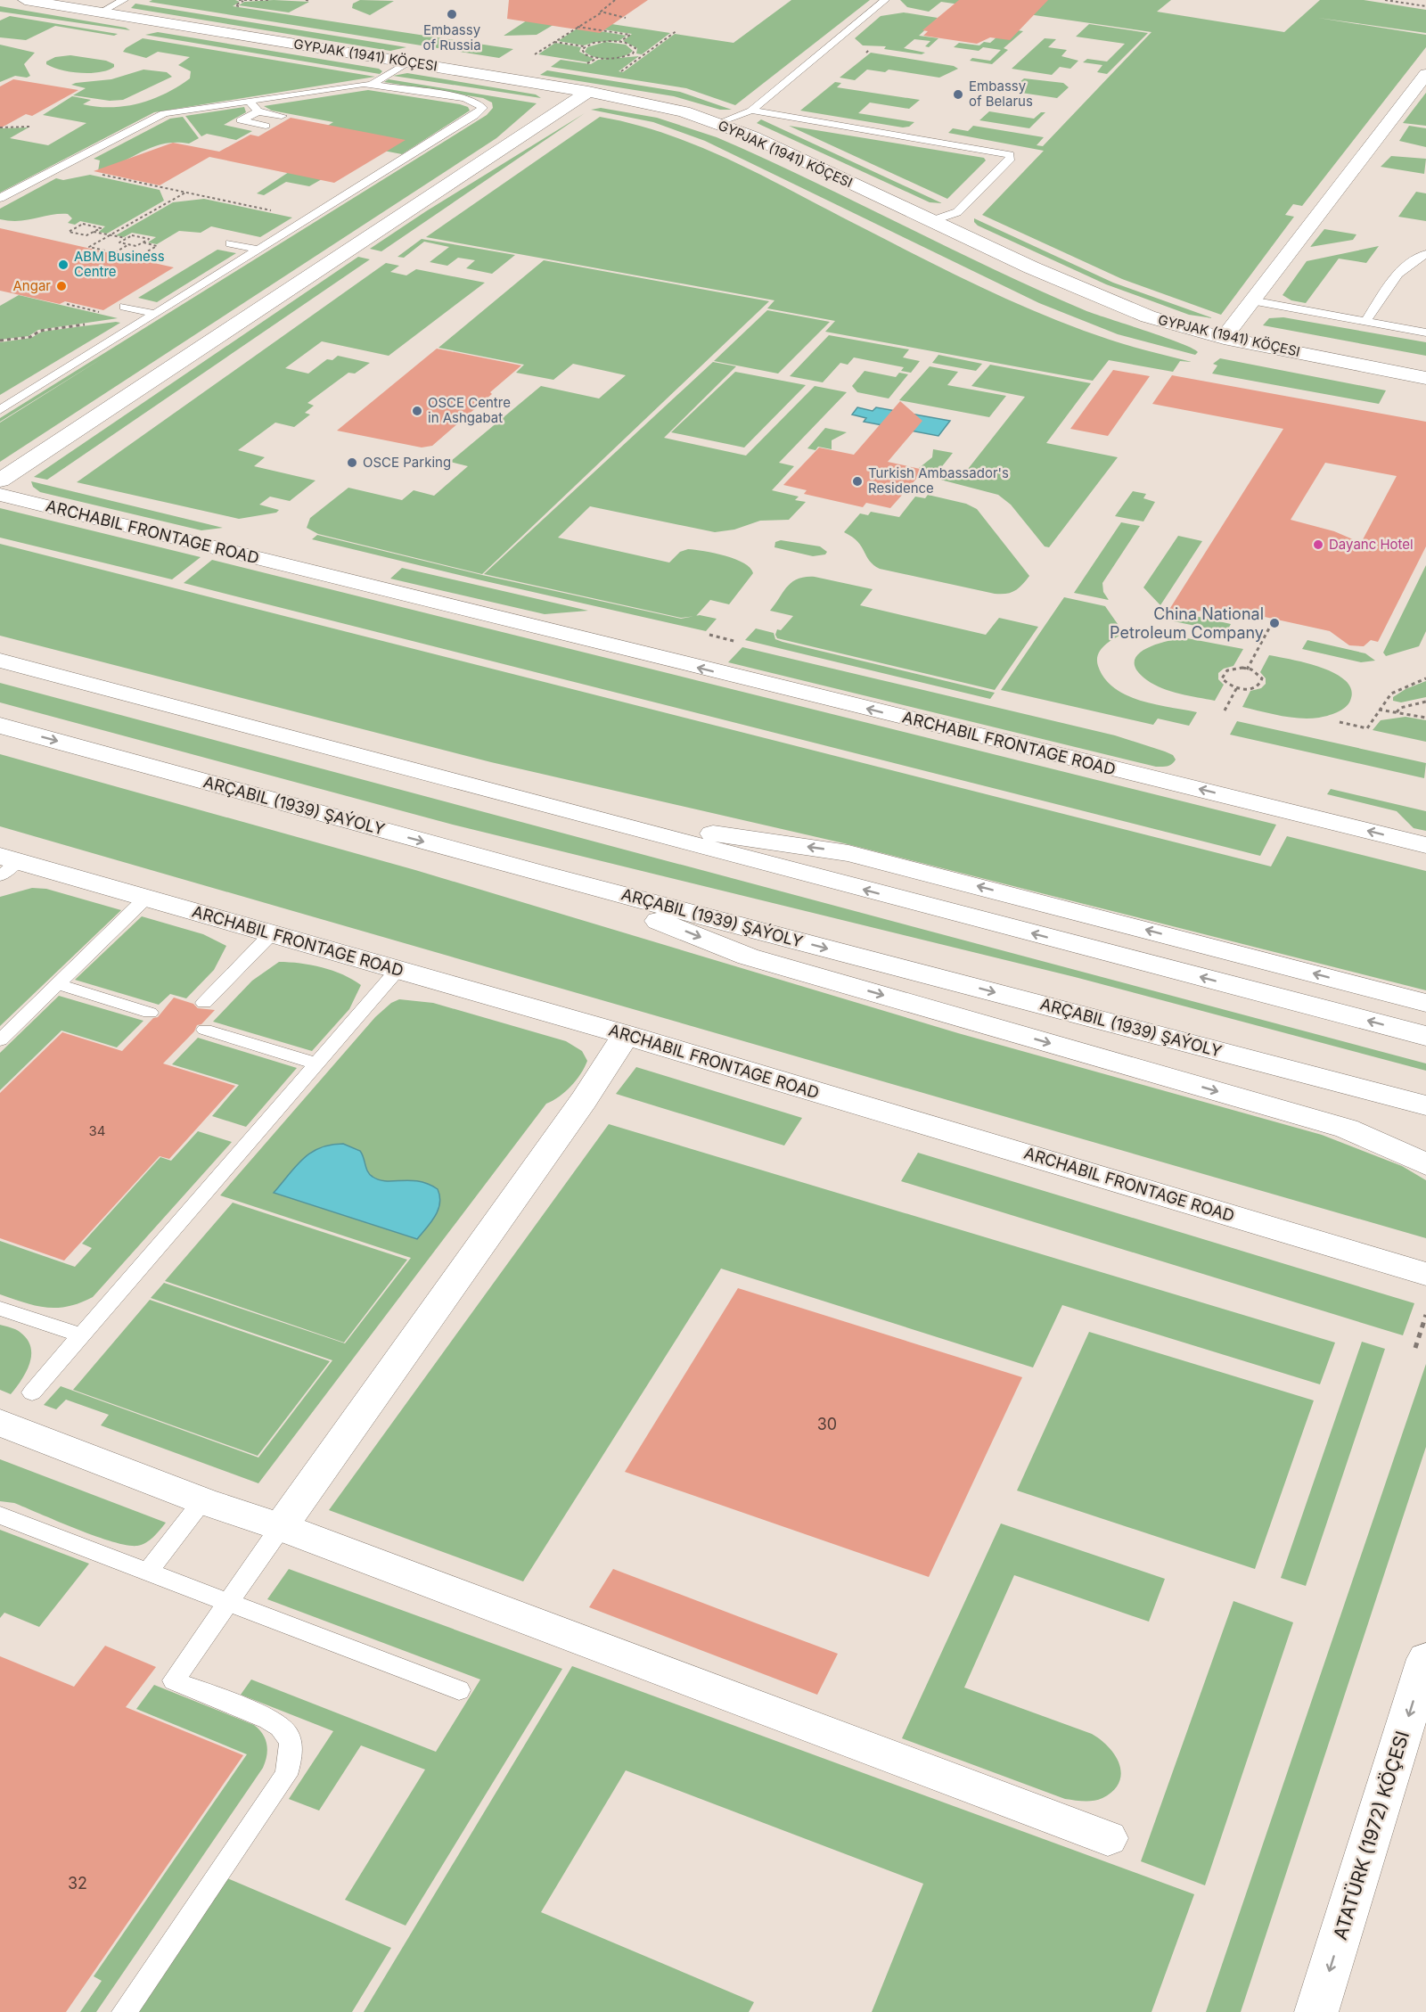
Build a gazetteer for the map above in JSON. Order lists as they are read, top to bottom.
{
  "streets": {
    "street": [
      "GYPJAK (1941) KÖÇESI",
      "ARCHABIL FRONTAGE ROAD",
      "ARÇABIL (1939) ŞAÝOLY",
      "ATATÜRK (1972) KÖÇESI"
    ]
  },
  "one_way": ["ATATÜRK (1972) KÖÇESI"],
  "places": [
    "Embassy of Russia",
    "Embassy of Belarus",
    "ABM Business Centre",
    "Angar",
    "OSCE Centre in Ashgabat",
    "OSCE Parking",
    "Turkish Ambassador's Residence",
    "Dayanc Hotel",
    "China National Petroleum Company"
  ],
  "house_numbers": ["34", "30", "32"]
}
